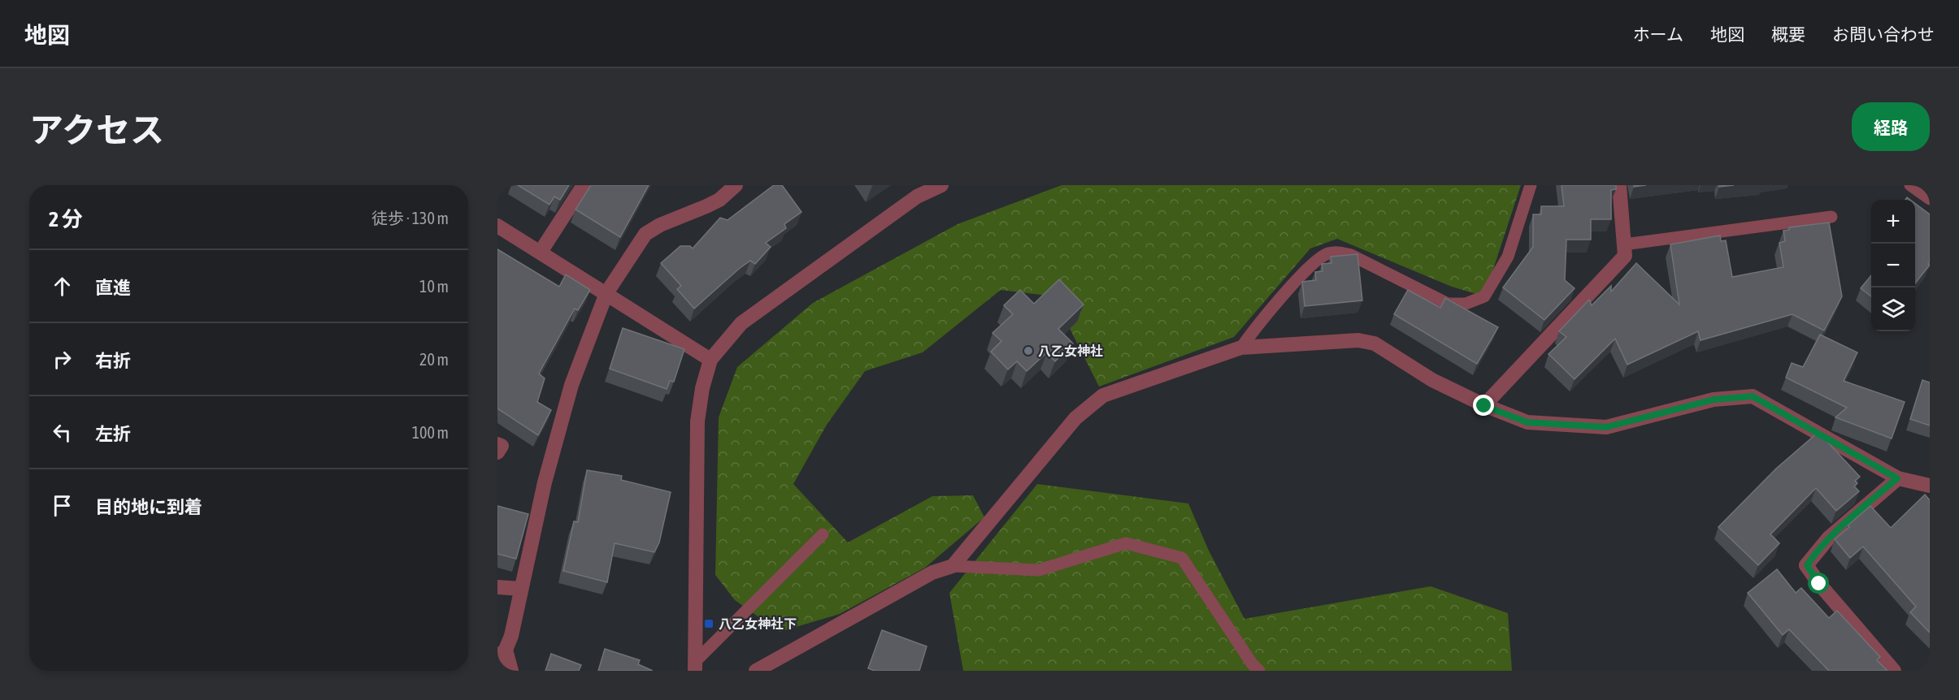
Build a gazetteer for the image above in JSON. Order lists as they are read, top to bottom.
{
  "places": {
    "other": ["八乙女神社"],
    "transit": ["八乙女神社下"]
  },
  "page": {
    "header": "地図",
    "nav": [
      "ホーム",
      "地図",
      "概要",
      "お問い合わせ"
    ],
    "title": "アクセス",
    "buttons": "経路",
    "heading": ["2 分", "徒歩 · 130 m"],
    "map_buttons": ["+", "−"],
    "list": [
      ["直進", "10 m"],
      ["右折", "20 m"],
      ["左折", "100 m"],
      "目的地に到着"
    ]
  }
}
